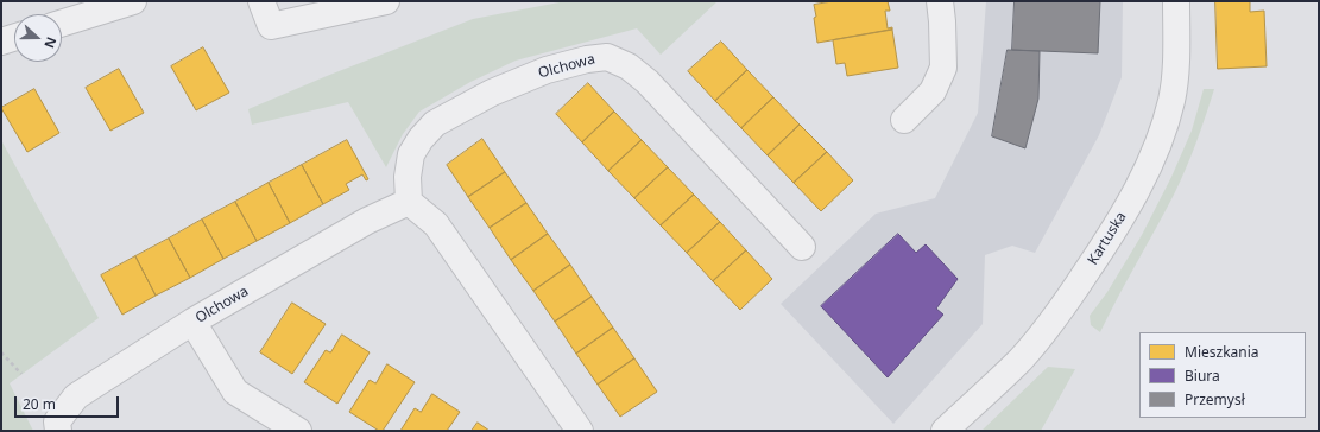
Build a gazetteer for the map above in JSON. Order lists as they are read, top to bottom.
{
  "streets": {
    "street": ["Olchowa", "Kartuska"]
  },
  "legend": ["Mieszkania", "Biura", "Przemysł"],
  "scale_bar": "20 m",
  "north": "right"
}
